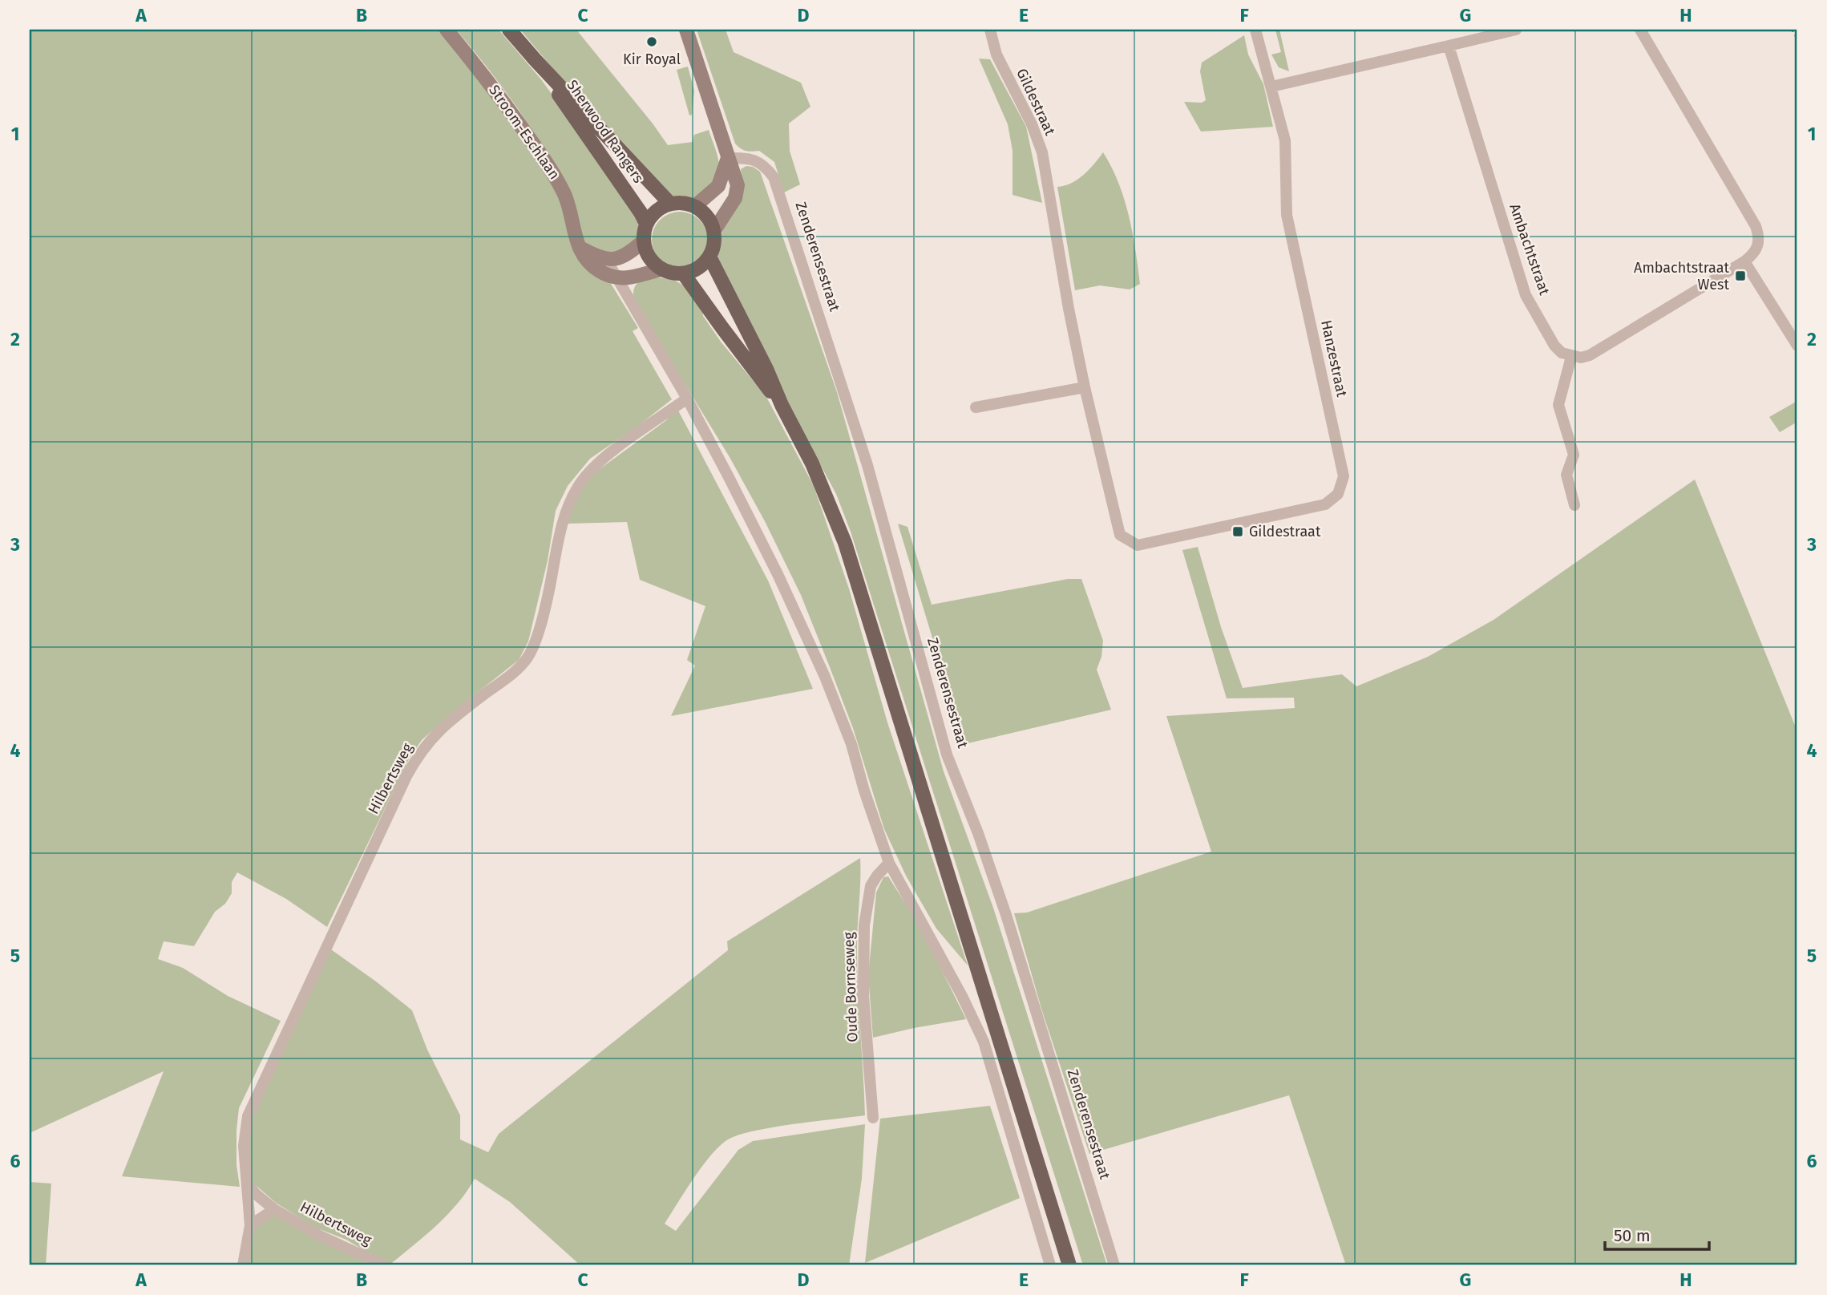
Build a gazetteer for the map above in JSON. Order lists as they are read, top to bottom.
{
  "streets": {
    "main road": ["Sherwood Rangers"],
    "street": [
      "Gildestraat",
      "Stroom-Eschlaan",
      "Ambachtstraat",
      "Zenderensestraat",
      "Hanzestraat",
      "Hilbertsweg",
      "Oude Bornseweg"
    ]
  },
  "crossings": [
    ["Gildestraat", "Hanzestraat"]
  ],
  "places": {
    "other": ["Kir Royal"],
    "transit": ["Ambachtstraat West", "Gildestraat"]
  },
  "scale_bar": "50 m",
  "grid": {
    "columns": [
      "A",
      "B",
      "C",
      "D",
      "E",
      "F",
      "G",
      "H"
    ],
    "rows": [
      "1",
      "2",
      "3",
      "4",
      "5",
      "6"
    ]
  }
}
